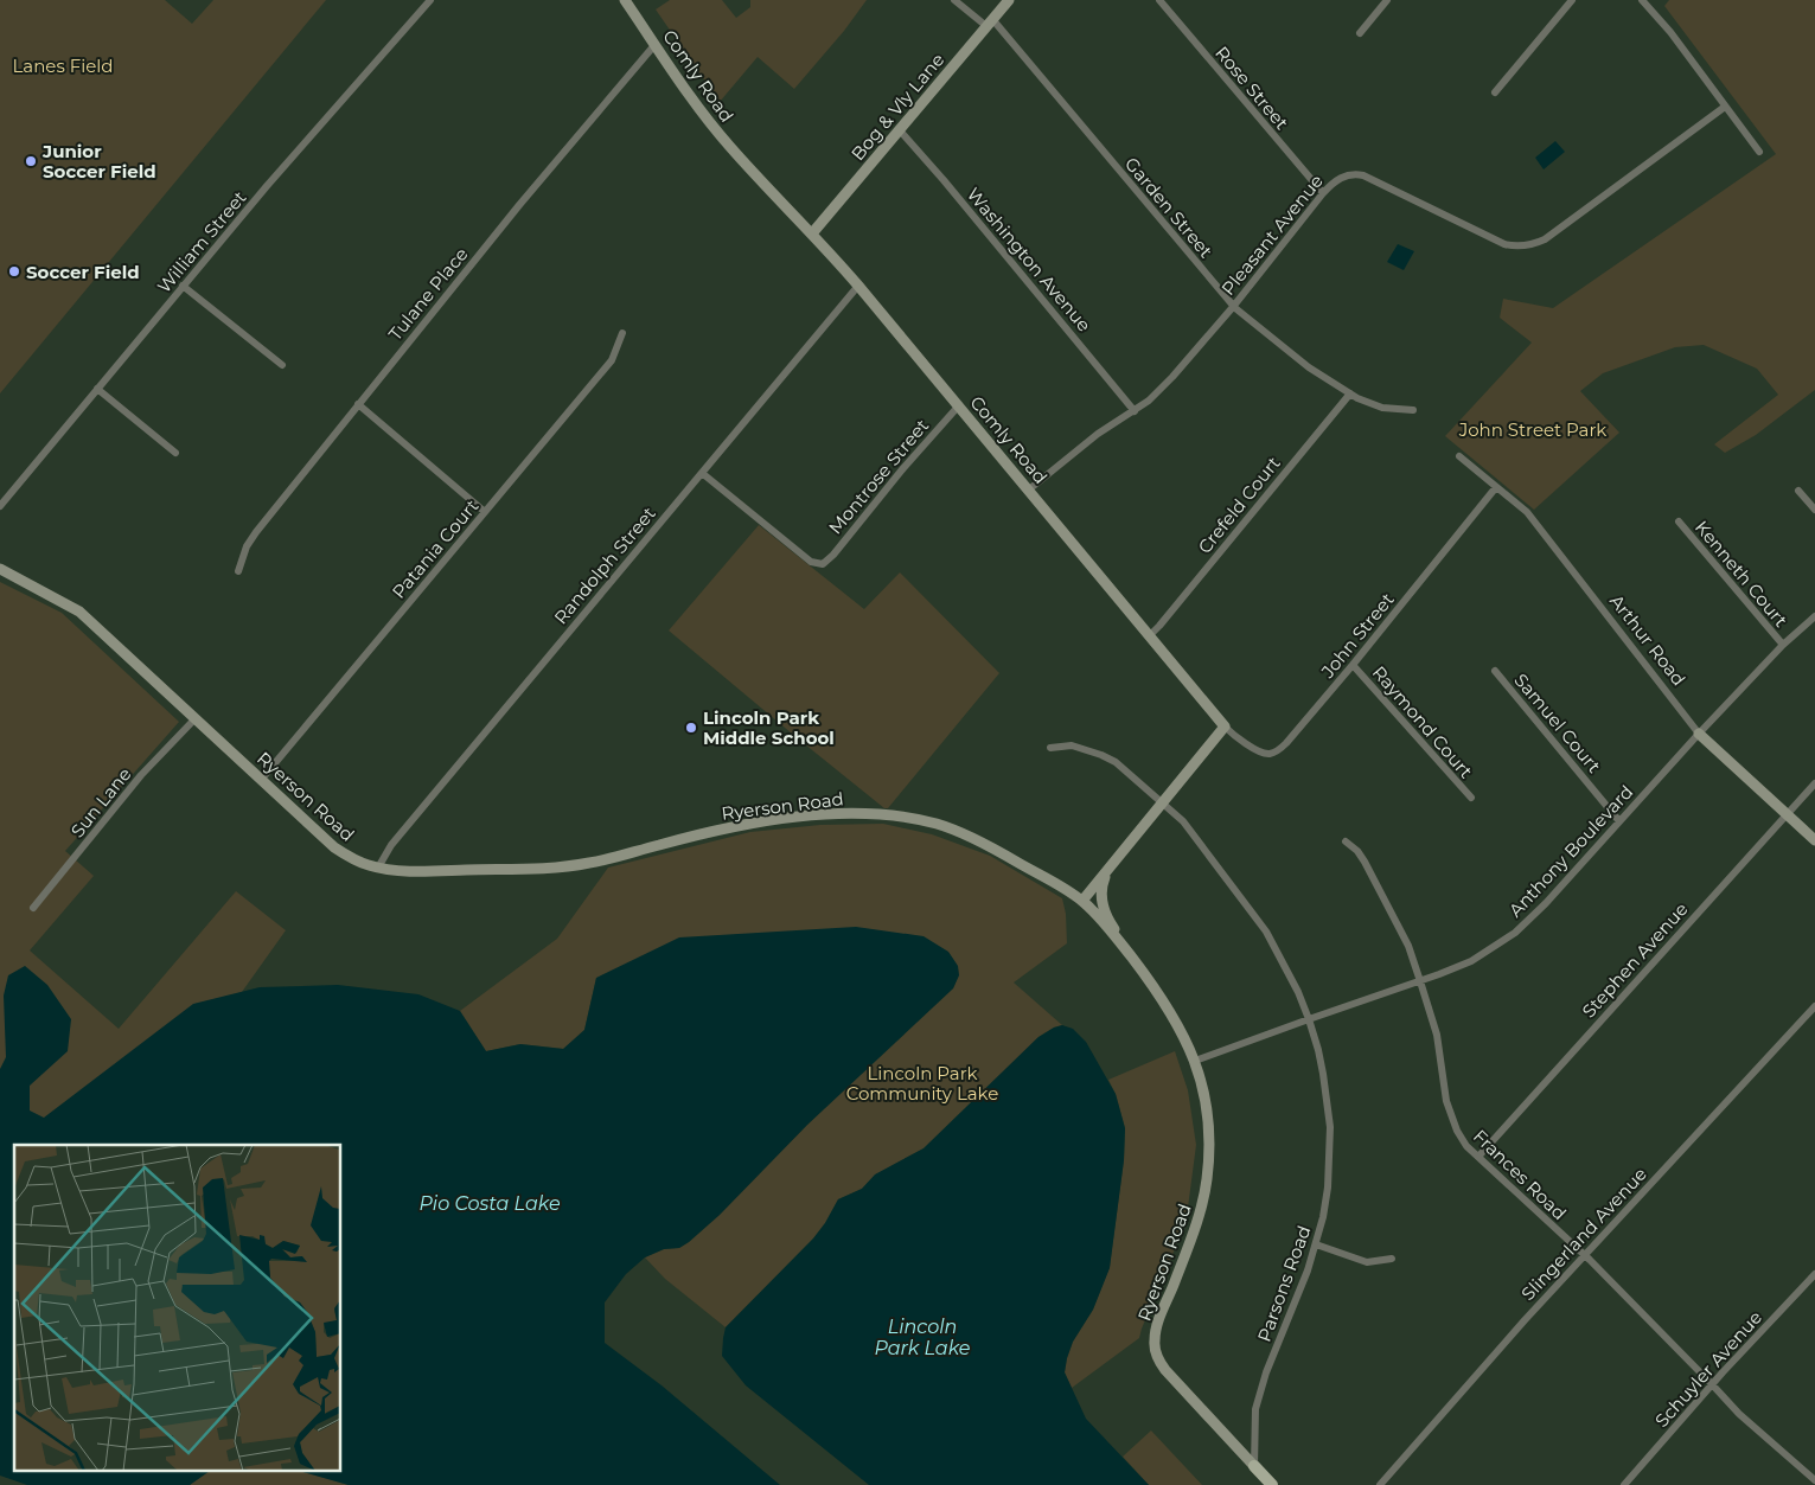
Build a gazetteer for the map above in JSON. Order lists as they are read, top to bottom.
{
  "streets": {
    "main road": [
      "Comly Road",
      "Bog & Vly Lane",
      "Arthur Road",
      "Ryerson Road"
    ],
    "street": [
      "Rose Street",
      "Garden Street",
      "Pleasant Avenue",
      "William Street",
      "Washington Avenue",
      "Tulane Place",
      "Montrose Street",
      "Crefeld Court",
      "Patania Court",
      "Randolph Street",
      "Kenneth Court",
      "John Street",
      "Raymond Court",
      "Samuel Court",
      "Sun Lane",
      "Anthony Boulevard",
      "Stephen Avenue",
      "Frances Road",
      "Slingerland Avenue",
      "Parsons Road",
      "Schuyler Avenue"
    ]
  },
  "crossings": [
    ["Comly Road", "Bog & Vly Lane"],
    ["Comly Road", "Pleasant Avenue"],
    ["Comly Road", "Tulane Place"],
    ["Comly Road", "Montrose Street"],
    ["Comly Road", "Crefeld Court"],
    ["Comly Road", "Randolph Street"],
    ["Comly Road", "John Street"],
    ["Rose Street", "Pleasant Avenue"],
    ["Bog & Vly Lane", "Garden Street"],
    ["Bog & Vly Lane", "Washington Avenue"],
    ["Garden Street", "Pleasant Avenue"],
    ["Garden Street", "Crefeld Court"],
    ["Pleasant Avenue", "Washington Avenue"],
    ["Montrose Street", "Randolph Street"],
    ["Patania Court", "Ryerson Road"],
    ["Randolph Street", "Ryerson Road"],
    ["Kenneth Court", "Anthony Boulevard"],
    ["John Street", "Arthur Road"],
    ["John Street", "Raymond Court"],
    ["Arthur Road", "Anthony Boulevard"],
    ["Arthur Road", "Stephen Avenue"],
    ["Samuel Court", "Anthony Boulevard"],
    ["Ryerson Road", "Sun Lane"],
    ["Ryerson Road", "Anthony Boulevard"],
    ["Ryerson Road", "Parsons Road"],
    ["Anthony Boulevard", "Frances Road"],
    ["Anthony Boulevard", "Parsons Road"],
    ["Stephen Avenue", "Frances Road"],
    ["Frances Road", "Slingerland Avenue"],
    ["Frances Road", "Schuyler Avenue"]
  ],
  "water": ["Pio Costa Lake", "Lincoln Park Lake"],
  "parks": ["Lanes Field", "John Street Park", "Lincoln Park Community Lake"],
  "places": ["Junior Soccer Field", "Soccer Field", "Lincoln Park Middle School"]
}
